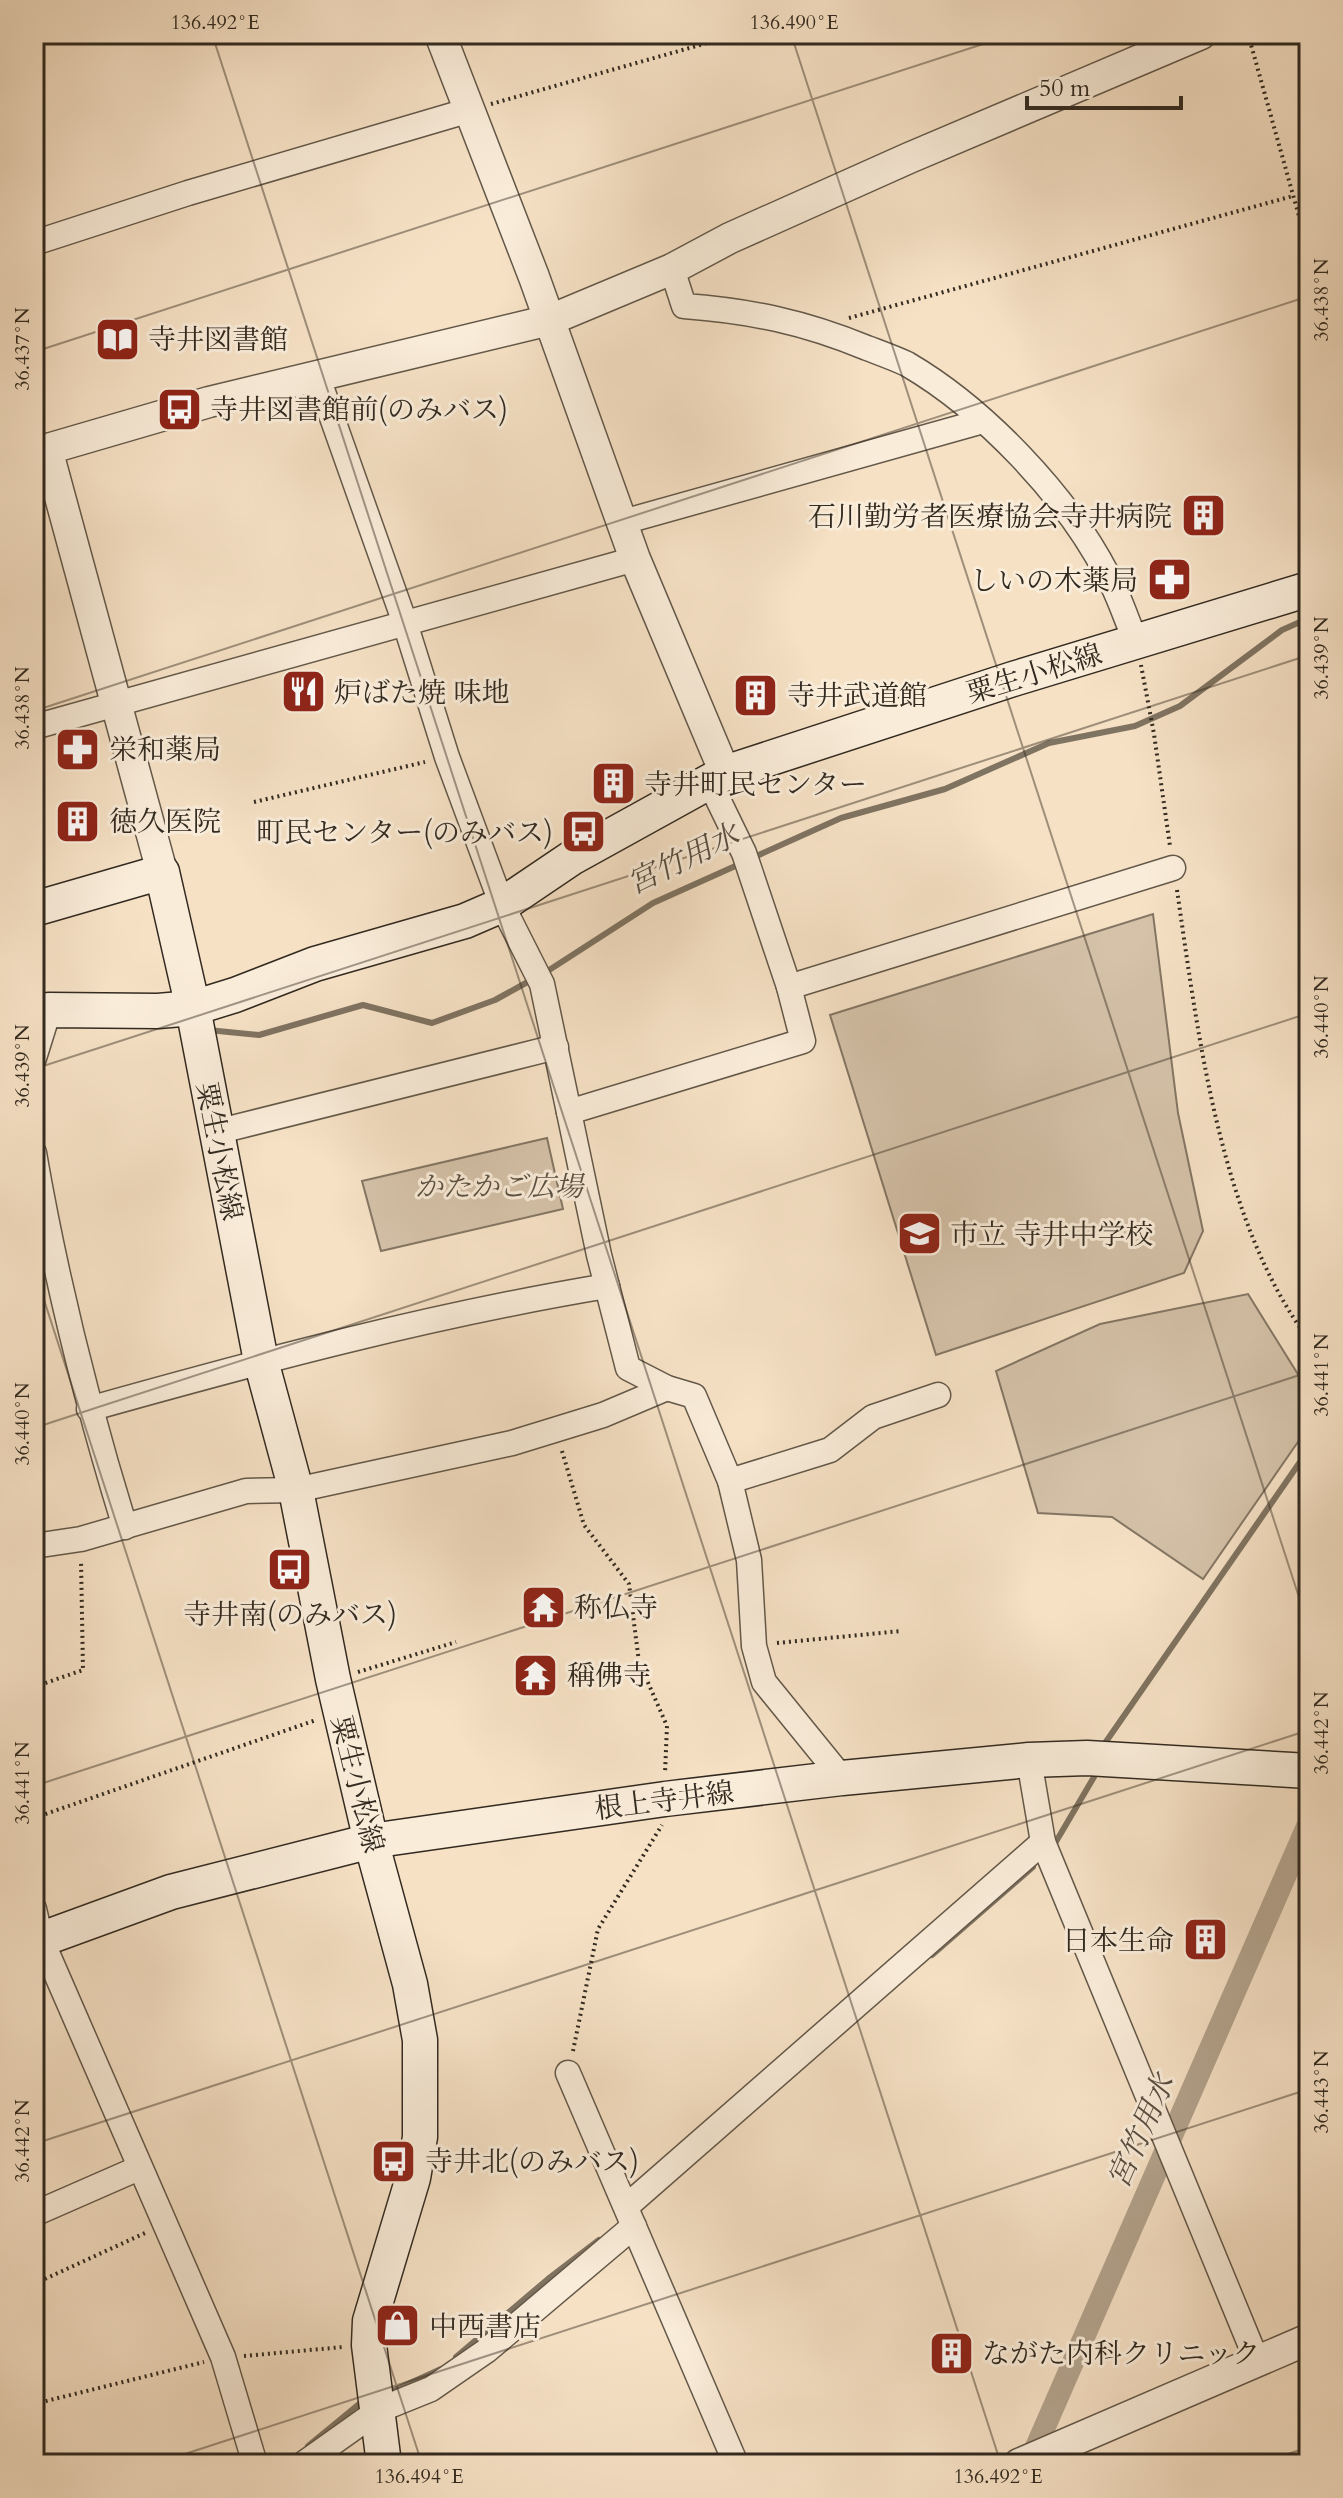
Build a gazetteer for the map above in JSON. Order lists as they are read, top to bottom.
{
  "streets": {
    "main road": ["粟生小松線", "根上寺井線"]
  },
  "crossings": [
    ["粟生小松線", "根上寺井線"]
  ],
  "water": ["宮竹用水"],
  "parks": ["かたかご広場"],
  "places": {
    "library": ["寺井図書館"],
    "bus stop": [
      "寺井図書館前(のみバス)",
      "町民センター(のみバス)",
      "寺井南(のみバス)",
      "寺井北(のみバス)"
    ],
    "building": [
      "石川勤労者医療協会寺井病院",
      "寺井武道館",
      "寺井町民センター",
      "徳久医院",
      "日本生命",
      "ながた内科クリニック"
    ],
    "pharmacy": ["しいの木薬局", "栄和薬局"],
    "restaurant": ["炉ばた焼 味地"],
    "school or university": ["市立 寺井中学校"],
    "temple": ["称仏寺", "稱佛寺"],
    "shop": ["中西書店"]
  },
  "scale_bar": "50 m",
  "coordinates": [
    "136.492°E",
    "136.490°E",
    "36.438°N",
    "36.437°N",
    "36.439°N",
    "36.440°N",
    "36.441°N",
    "36.442°N",
    "36.443°N",
    "136.494°E"
  ]
}
